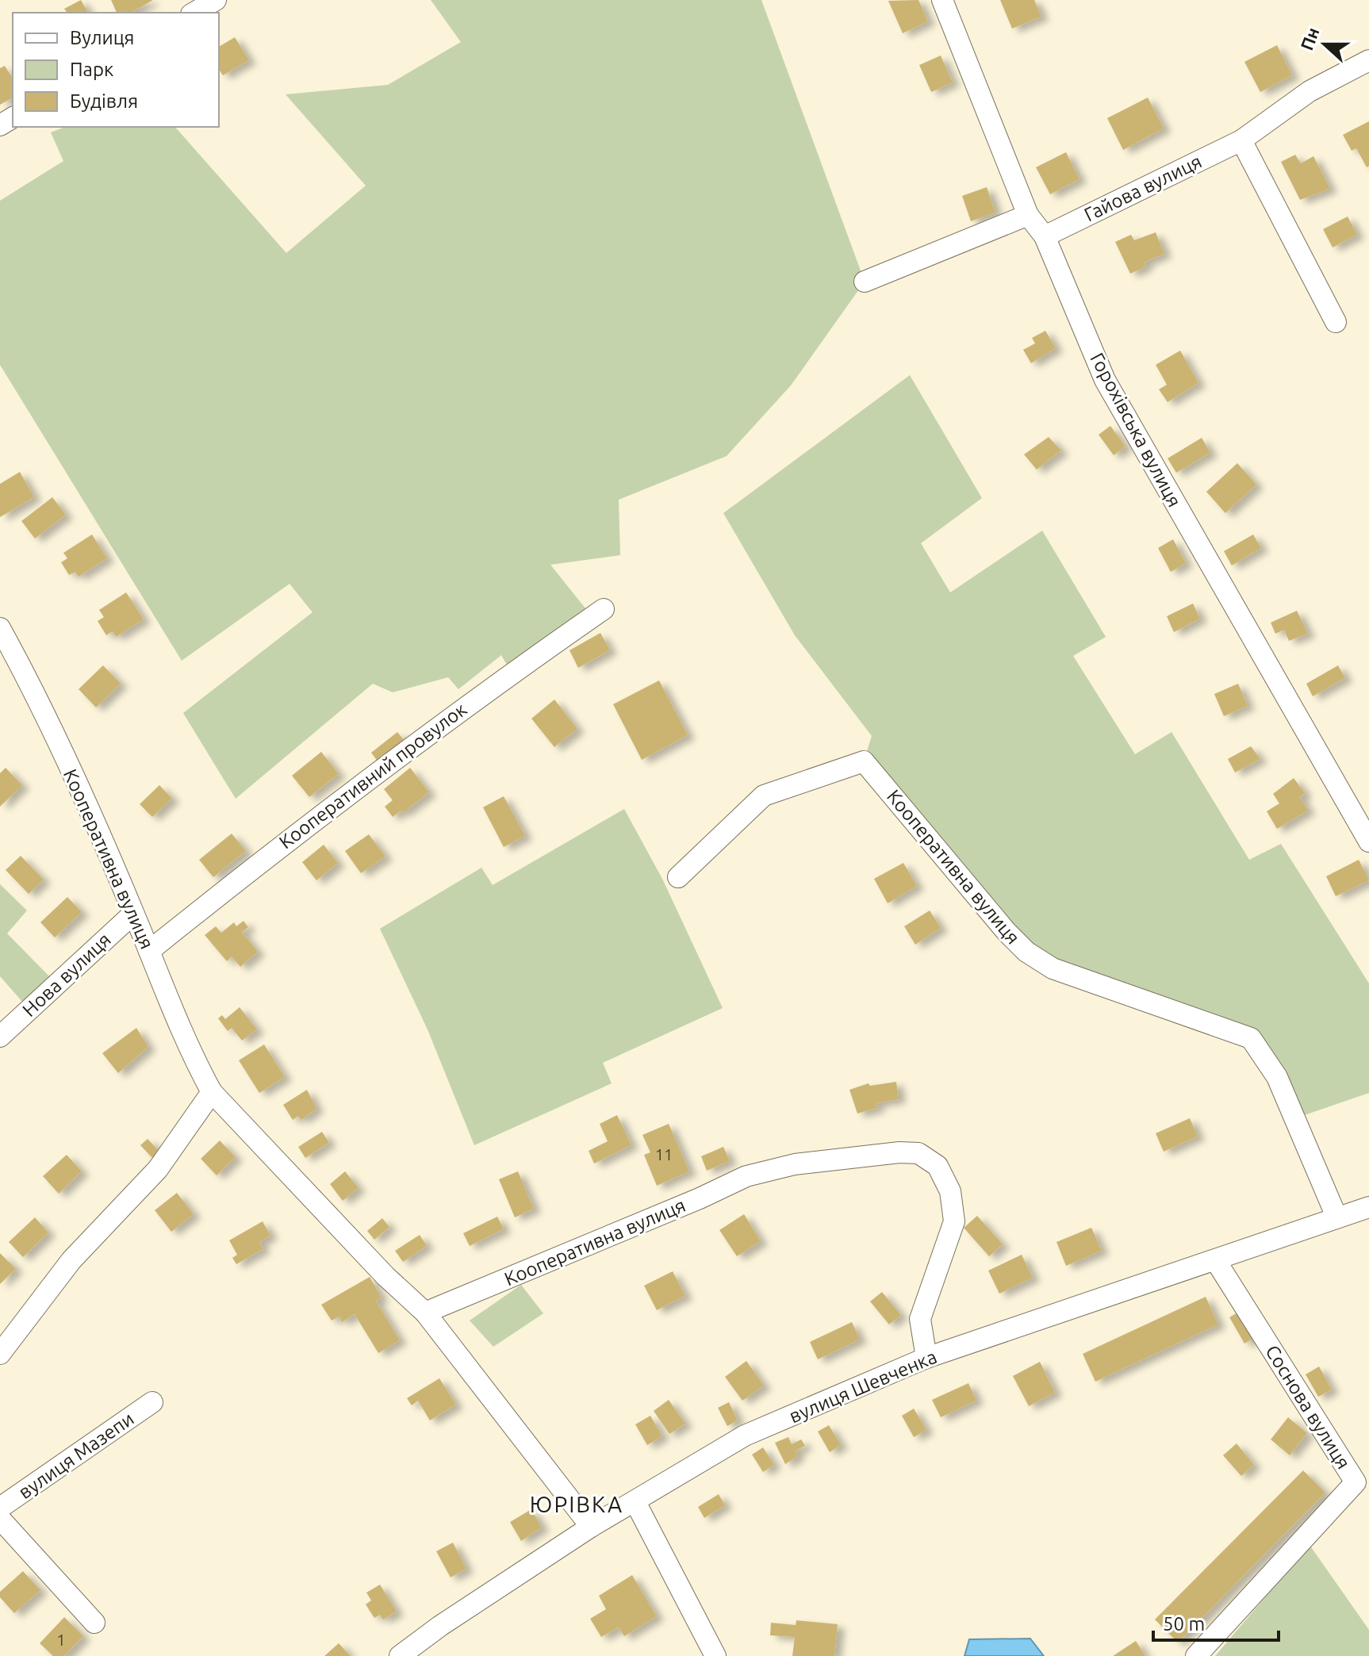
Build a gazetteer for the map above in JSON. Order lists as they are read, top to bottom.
{
  "streets": {
    "street": [
      "Гайова вулиця",
      "Горохівська вулиця",
      "Кооперативний провулок",
      "Кооперативна вулиця",
      "Нова вулиця",
      "вулиця Шевченка",
      "Соснова вулиця",
      "вулиця Мазепи"
    ]
  },
  "crossings": [
    ["Гайова вулиця", "Горохівська вулиця"],
    ["Кооперативний провулок", "Кооперативна вулиця"],
    ["Кооперативна вулиця", "Нова вулиця"],
    ["Кооперативна вулиця", "вулиця Шевченка"],
    ["вулиця Шевченка", "Соснова вулиця"]
  ],
  "districts": ["ЮРІВКА"],
  "house_numbers": ["11", "1"],
  "legend": ["Вулиця", "Парк", "Будівля"],
  "scale_bar": "50 m",
  "north": "left"
}
